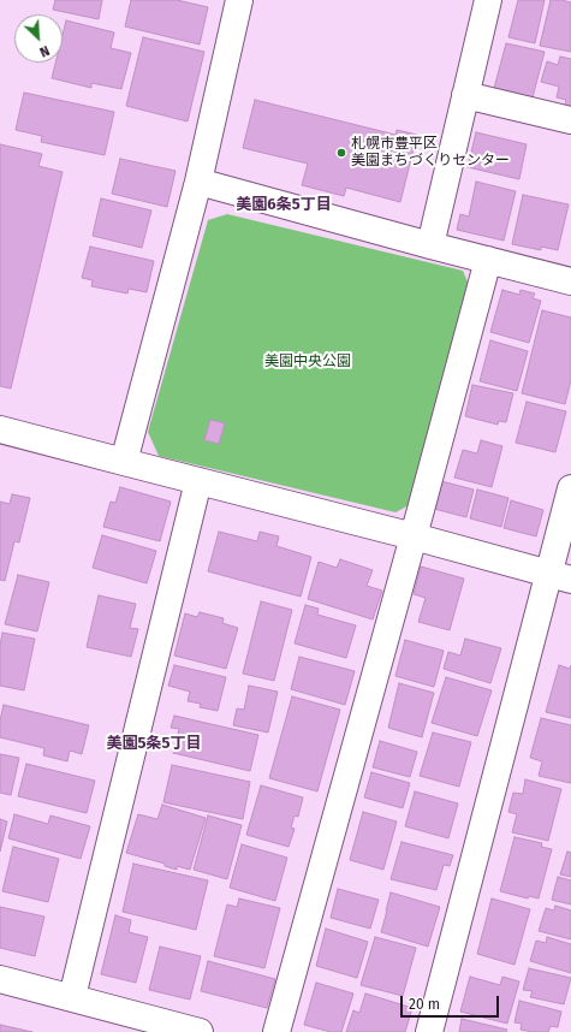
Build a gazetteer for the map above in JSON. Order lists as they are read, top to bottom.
{
  "districts": ["美園6条5丁目", "美園5条5丁目"],
  "parks": ["美園中央公園"],
  "places": ["札幌市豊平区 美園まちづくりセンター"],
  "scale_bar": "20 m",
  "north": "bottom right"
}
